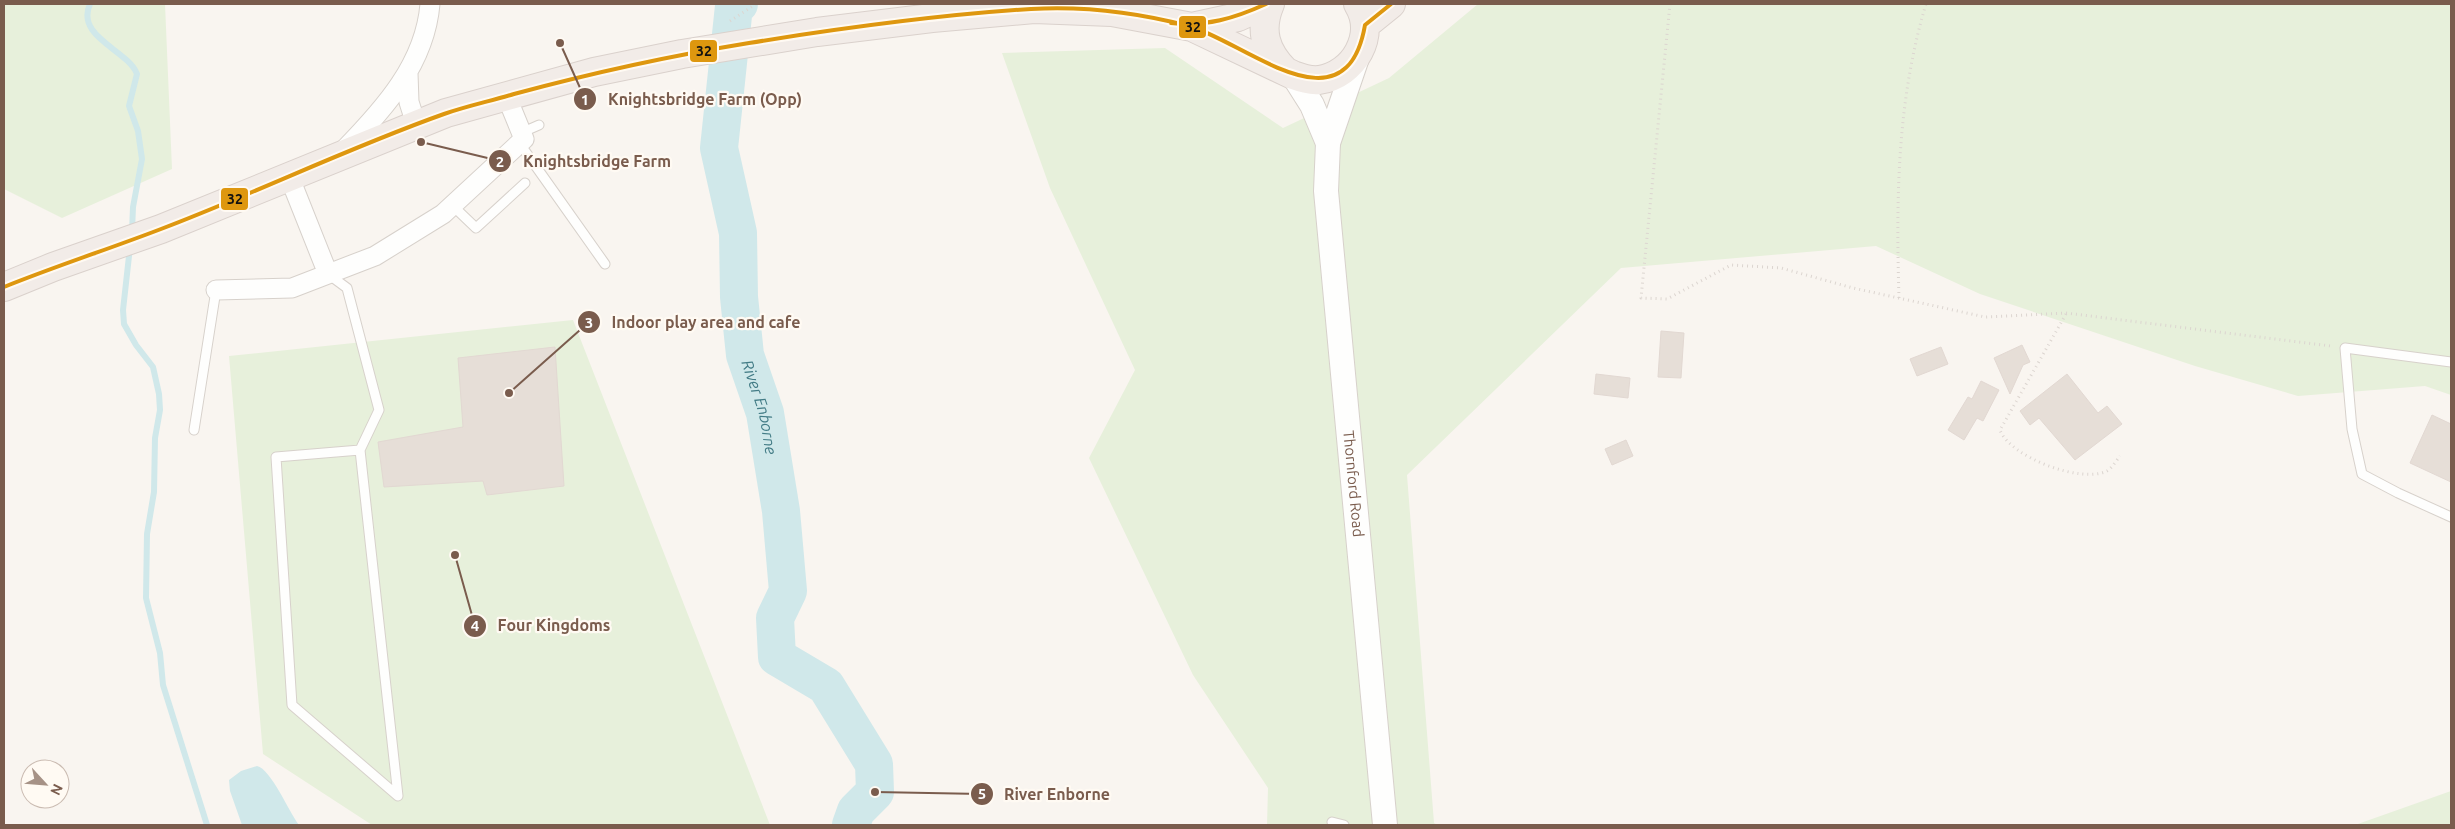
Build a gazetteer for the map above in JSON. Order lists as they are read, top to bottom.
{
  "streets": {
    "street": ["Thornford Road"]
  },
  "water": ["River Enborne"],
  "places": [
    "Knightsbridge Farm (Opp)",
    "Knightsbridge Farm",
    "Indoor play area and cafe",
    "Four Kingdoms",
    "River Enborne"
  ],
  "lines": ["transit line 32"],
  "north": "bottom right"
}
